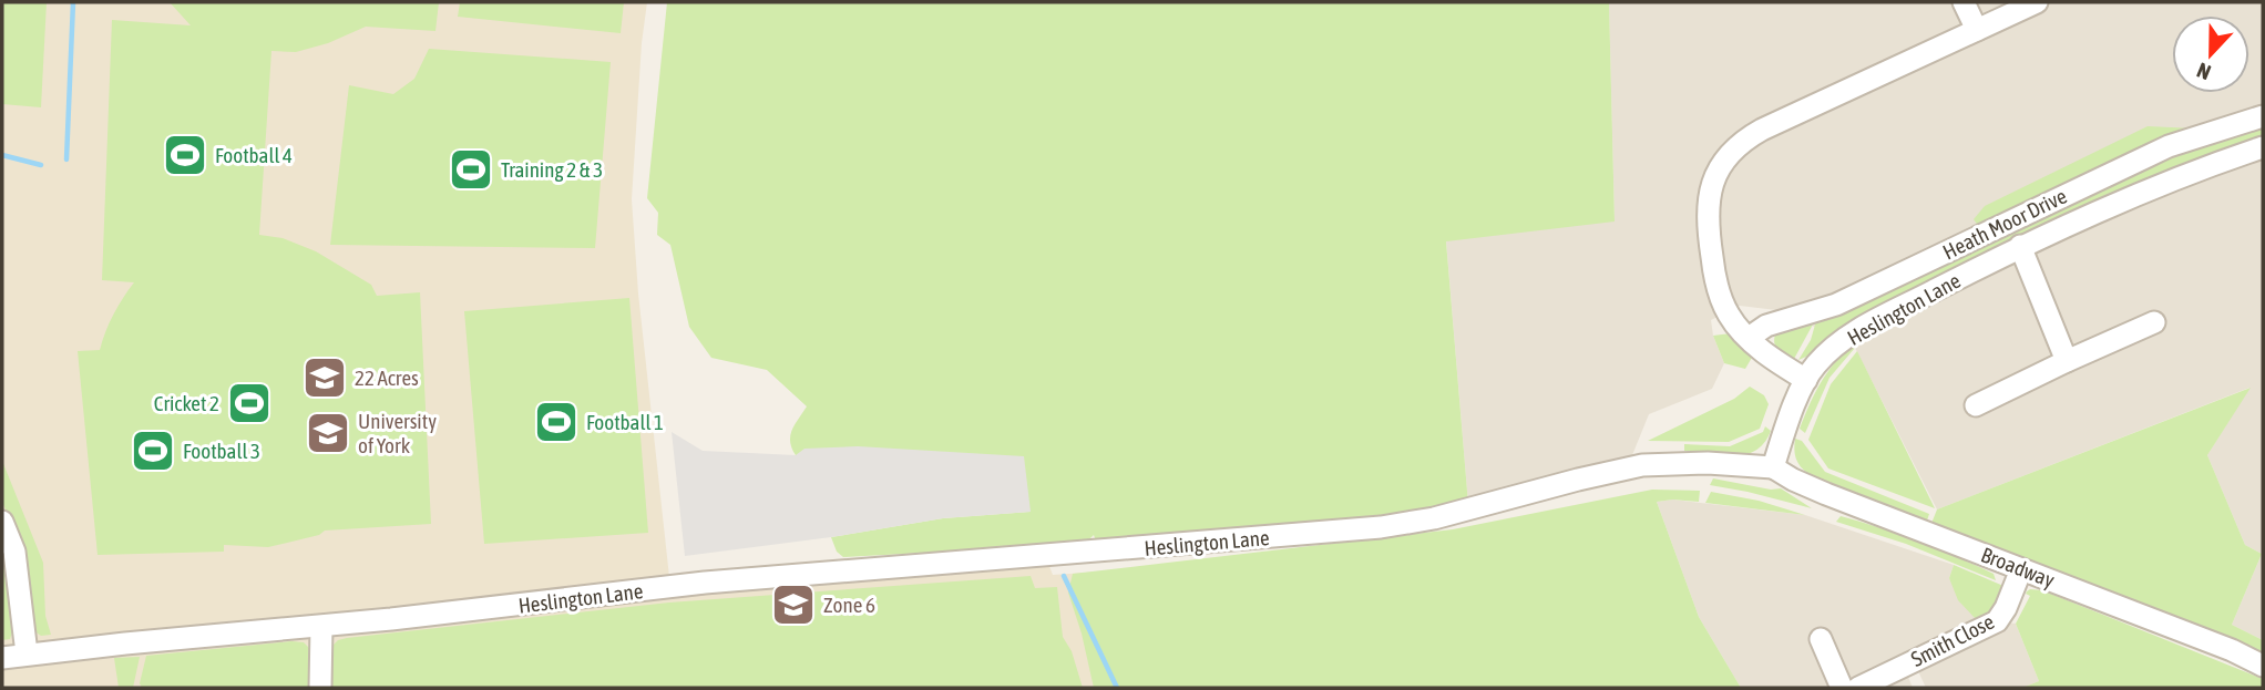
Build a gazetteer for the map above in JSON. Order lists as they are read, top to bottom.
{
  "streets": {
    "street": [
      "Heath Moor Drive",
      "Heslington Lane",
      "Broadway",
      "Smith Close"
    ]
  },
  "crossings": [
    ["Heslington Lane", "Broadway"],
    ["Broadway", "Smith Close"]
  ],
  "places": {
    "sports": [
      "Football 4",
      "Training 2 & 3",
      "Cricket 2",
      "Football 1",
      "Football 3"
    ],
    "school or university": ["22 Acres", "University of York", "Zone 6"]
  },
  "north": "bottom"
}
